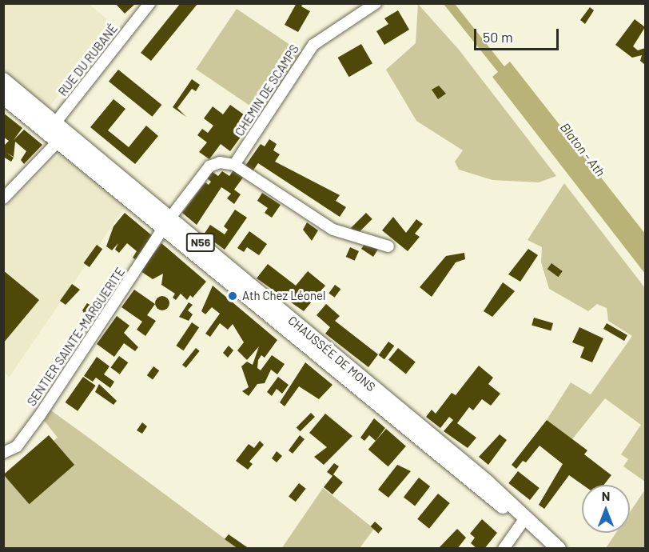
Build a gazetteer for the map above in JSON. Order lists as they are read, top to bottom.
{
  "streets": {
    "main road": ["N56", "CHAUSSÉE DE MONS"],
    "street": ["RUE DU RUBANÉ", "CHEMIN DE SCAMPS", "SENTIER SAINTE-MARGUERITE"]
  },
  "crossings": [
    ["RUE DU RUBANÉ", "CHAUSSÉE DE MONS"],
    ["SENTIER SAINTE-MARGUERITE", "CHAUSSÉE DE MONS"]
  ],
  "water": ["Blaton - Ath"],
  "places": ["Ath Chez Léonel"],
  "scale_bar": "50 m",
  "north": "top"
}
